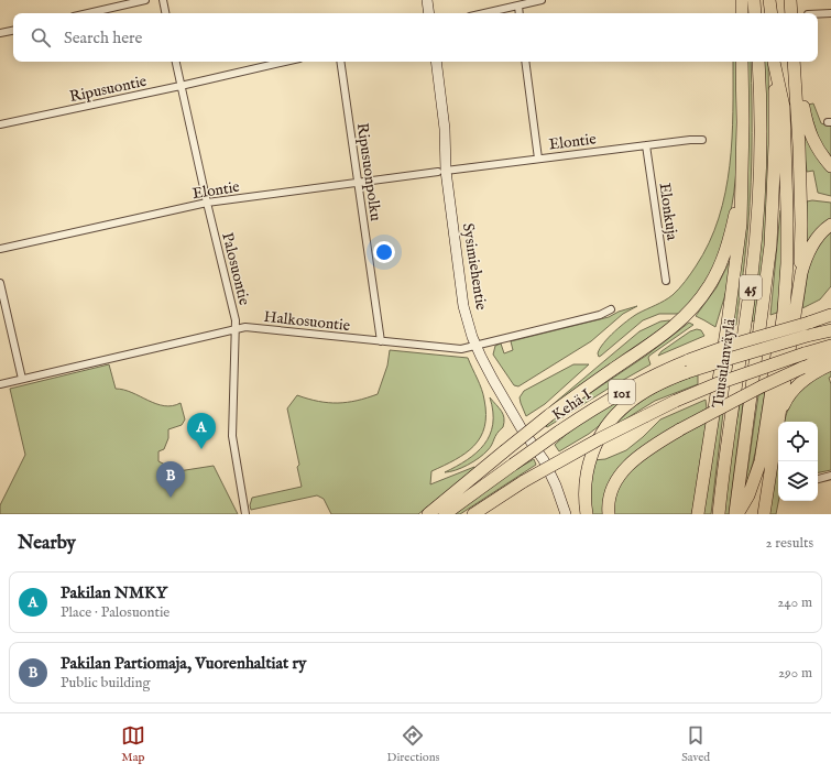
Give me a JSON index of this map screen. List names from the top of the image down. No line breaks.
{"streets":{"highway":["45","Tuusulanväylä","101","Kehä I"],"street":["Ripusuontie","Elontie","Ripusuonpolku","Elonkuja","Sysimiehentie","Palosuontie","Halkosuontie"]},"crossings":[["Ripusuontie","Palosuontie"],["Elontie","Ripusuonpolku"],["Elontie","Elonkuja"],["Elontie","Sysimiehentie"],["Elontie","Palosuontie"],["Ripusuonpolku","Halkosuontie"],["Sysimiehentie","Halkosuontie"],["Palosuontie","Halkosuontie"]],"page":{"search":"Search here","pins":["A","B"],"heading":["Nearby","2 results"],"list":[{"mark":"A","name":"Pakilan NMKY","note":"Place · Palosuontie","value":"240 m"},{"mark":"B","name":"Pakilan Partiomaja, Vuorenhaltiat ry","note":"Public building","value":"290 m"}],"nav":["Map","Directions","Saved"]}}
